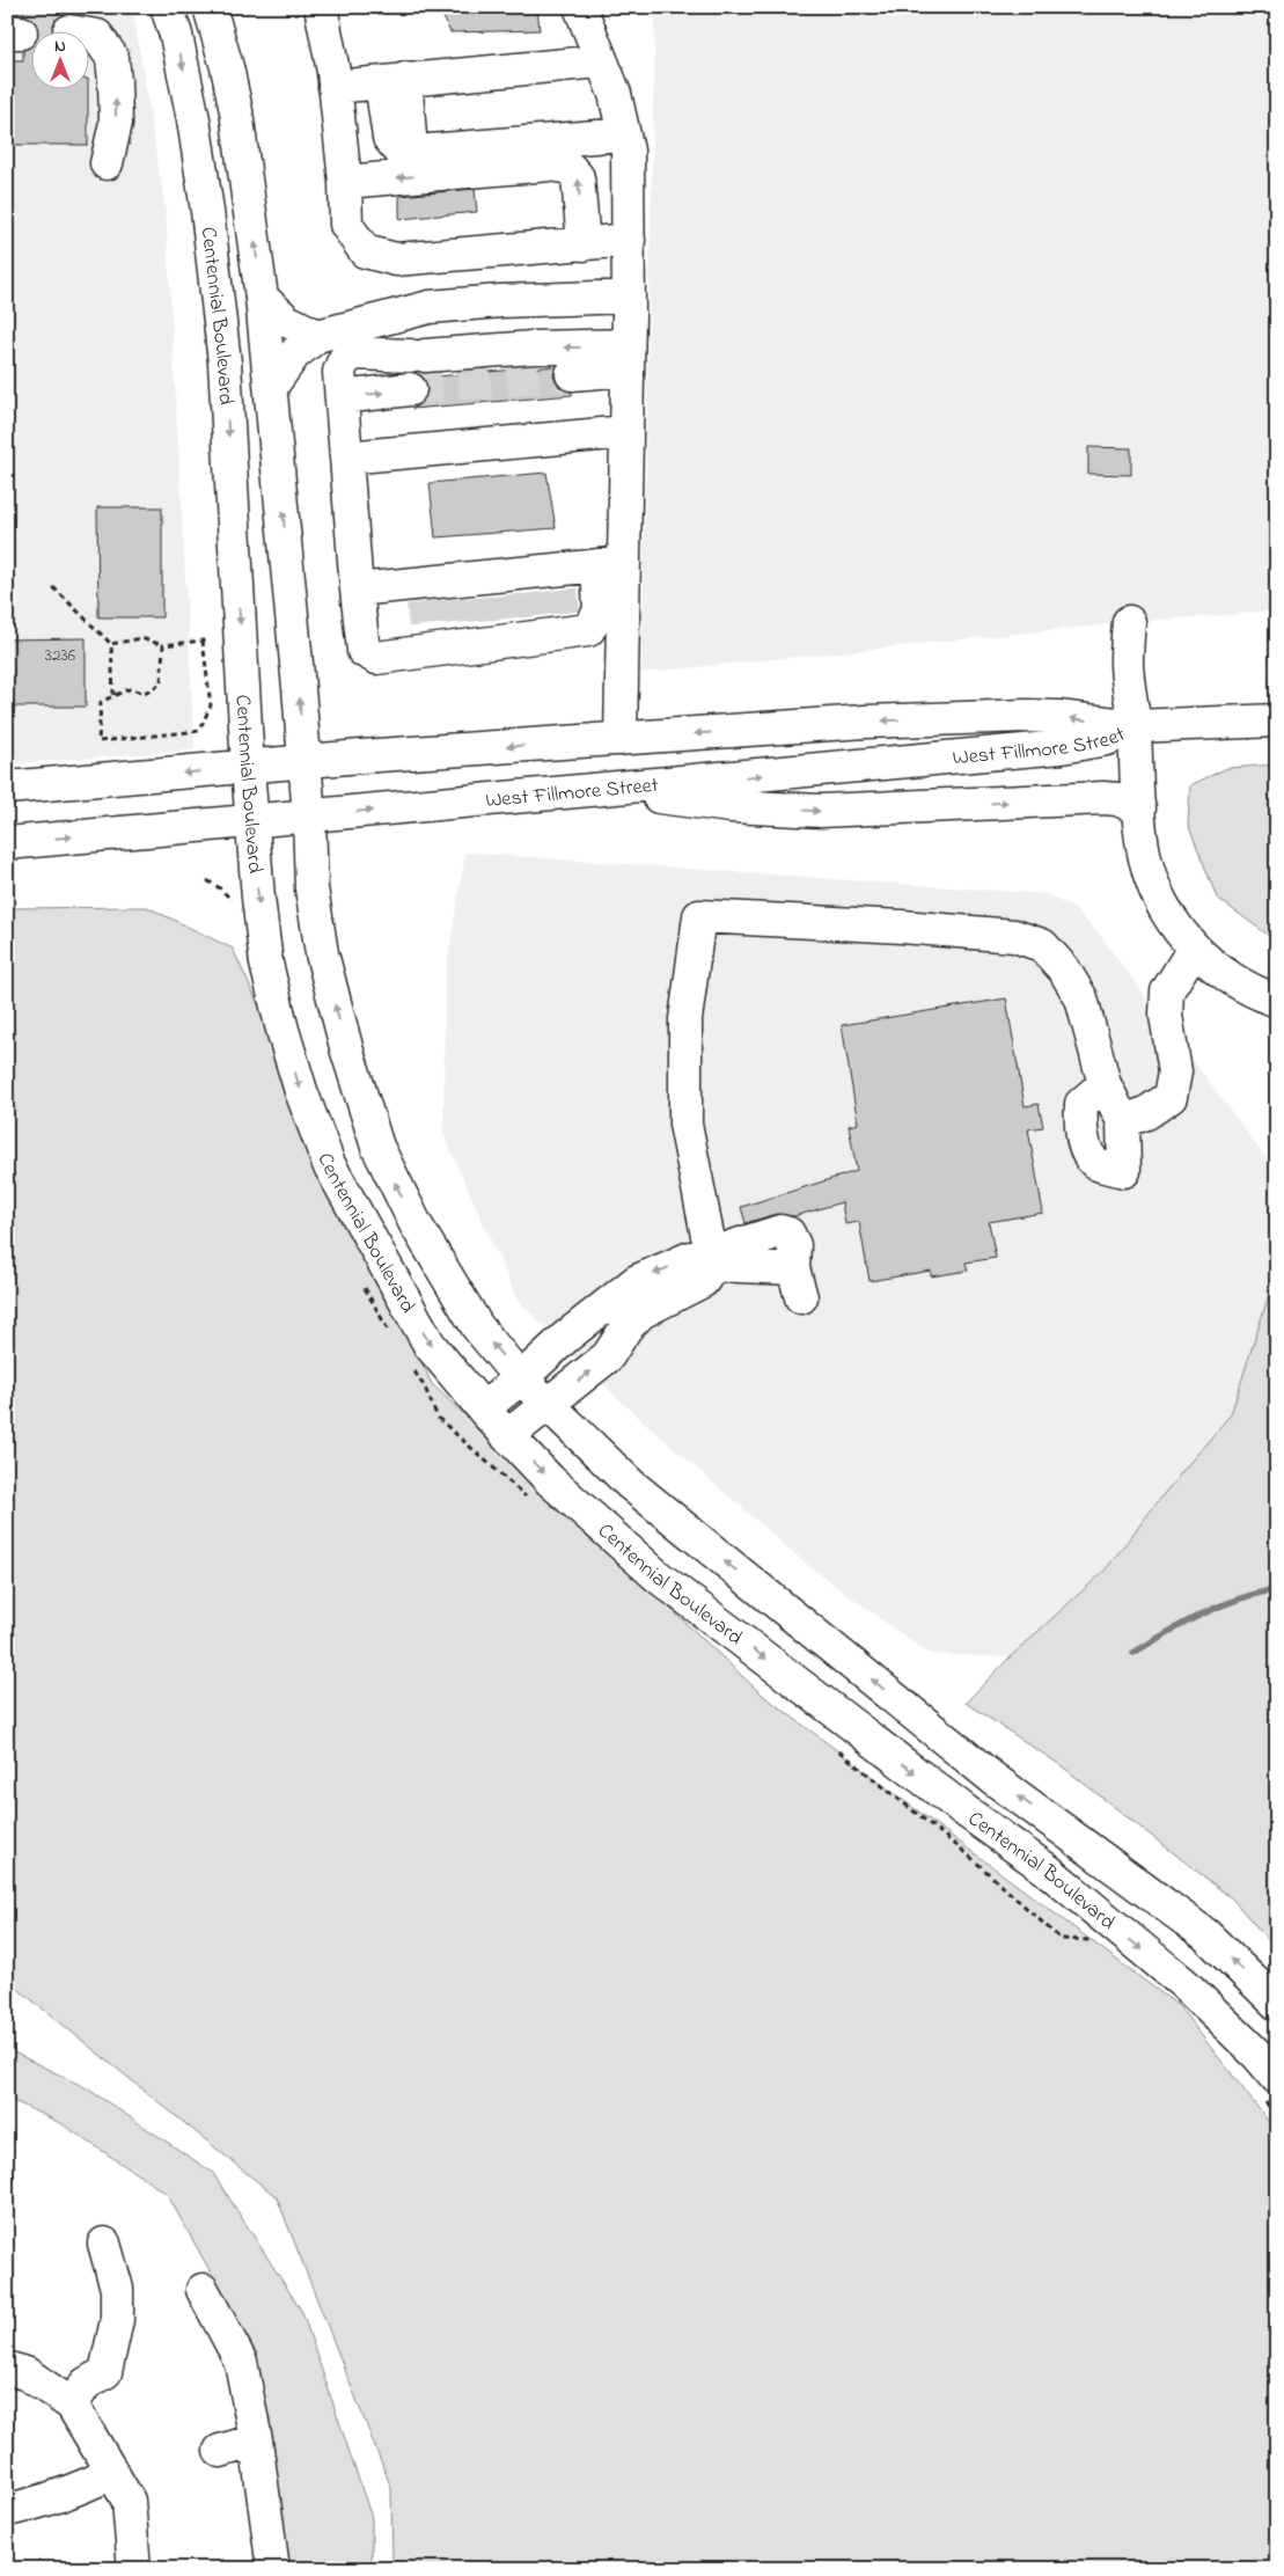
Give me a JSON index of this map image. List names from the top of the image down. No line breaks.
{"streets":{"main road":["Centennial Boulevard","West Fillmore Street"]},"crossings":[["Centennial Boulevard","West Fillmore Street"]],"house_numbers":["3236"],"north":"top"}
